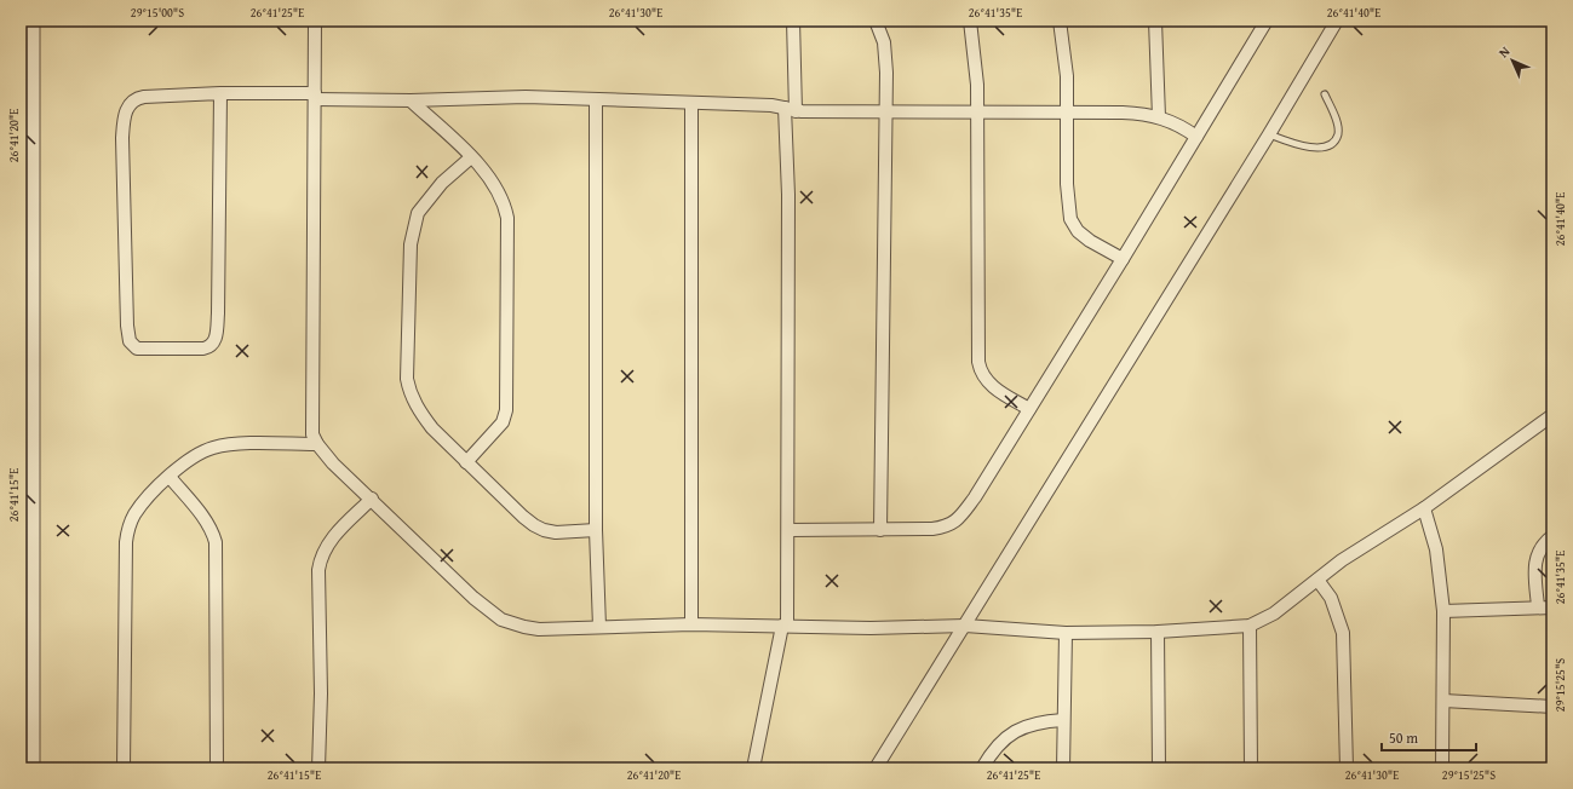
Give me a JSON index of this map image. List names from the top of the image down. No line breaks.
{"scale_bar":"50 m","north":"top left","coordinates":["29°15'00\"S","26°41'25\"E","26°41'30\"E","26°41'35\"E","26°41'40\"E","26°41'20\"E","26°41'15\"E","29°15'25\"S"]}
